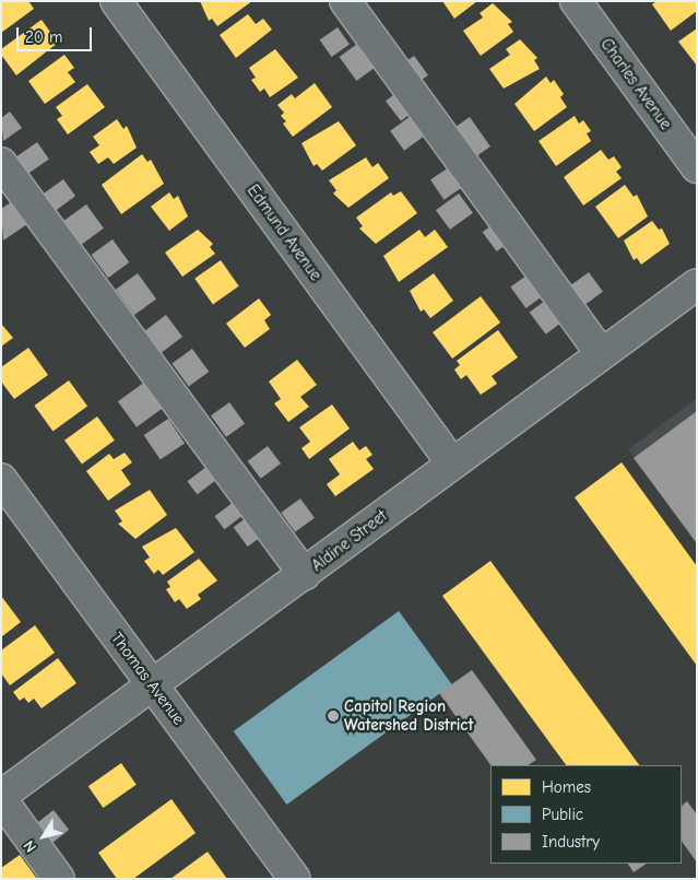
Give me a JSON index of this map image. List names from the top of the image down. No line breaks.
{"streets":{"street":["Charles Avenue","Edmund Avenue","Aldine Street","Thomas Avenue"]},"crossings":[["Edmund Avenue","Aldine Street"],["Aldine Street","Thomas Avenue"]],"places":["Capitol Region Watershed District"],"legend":["Homes","Public","Industry"],"scale_bar":"20 m","north":"bottom left"}
